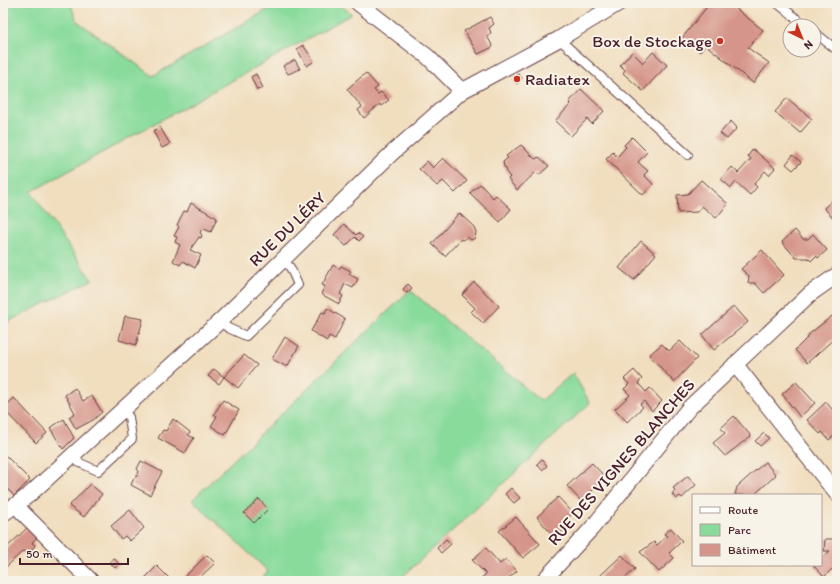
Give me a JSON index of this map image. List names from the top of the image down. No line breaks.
{"streets":{"street":["RUE DU LÉRY","RUE DES VIGNES BLANCHES"]},"places":["Box de Stockage","Radiatex"],"legend":["Route","Parc","Bâtiment"],"scale_bar":"50 m","north":"bottom right"}
